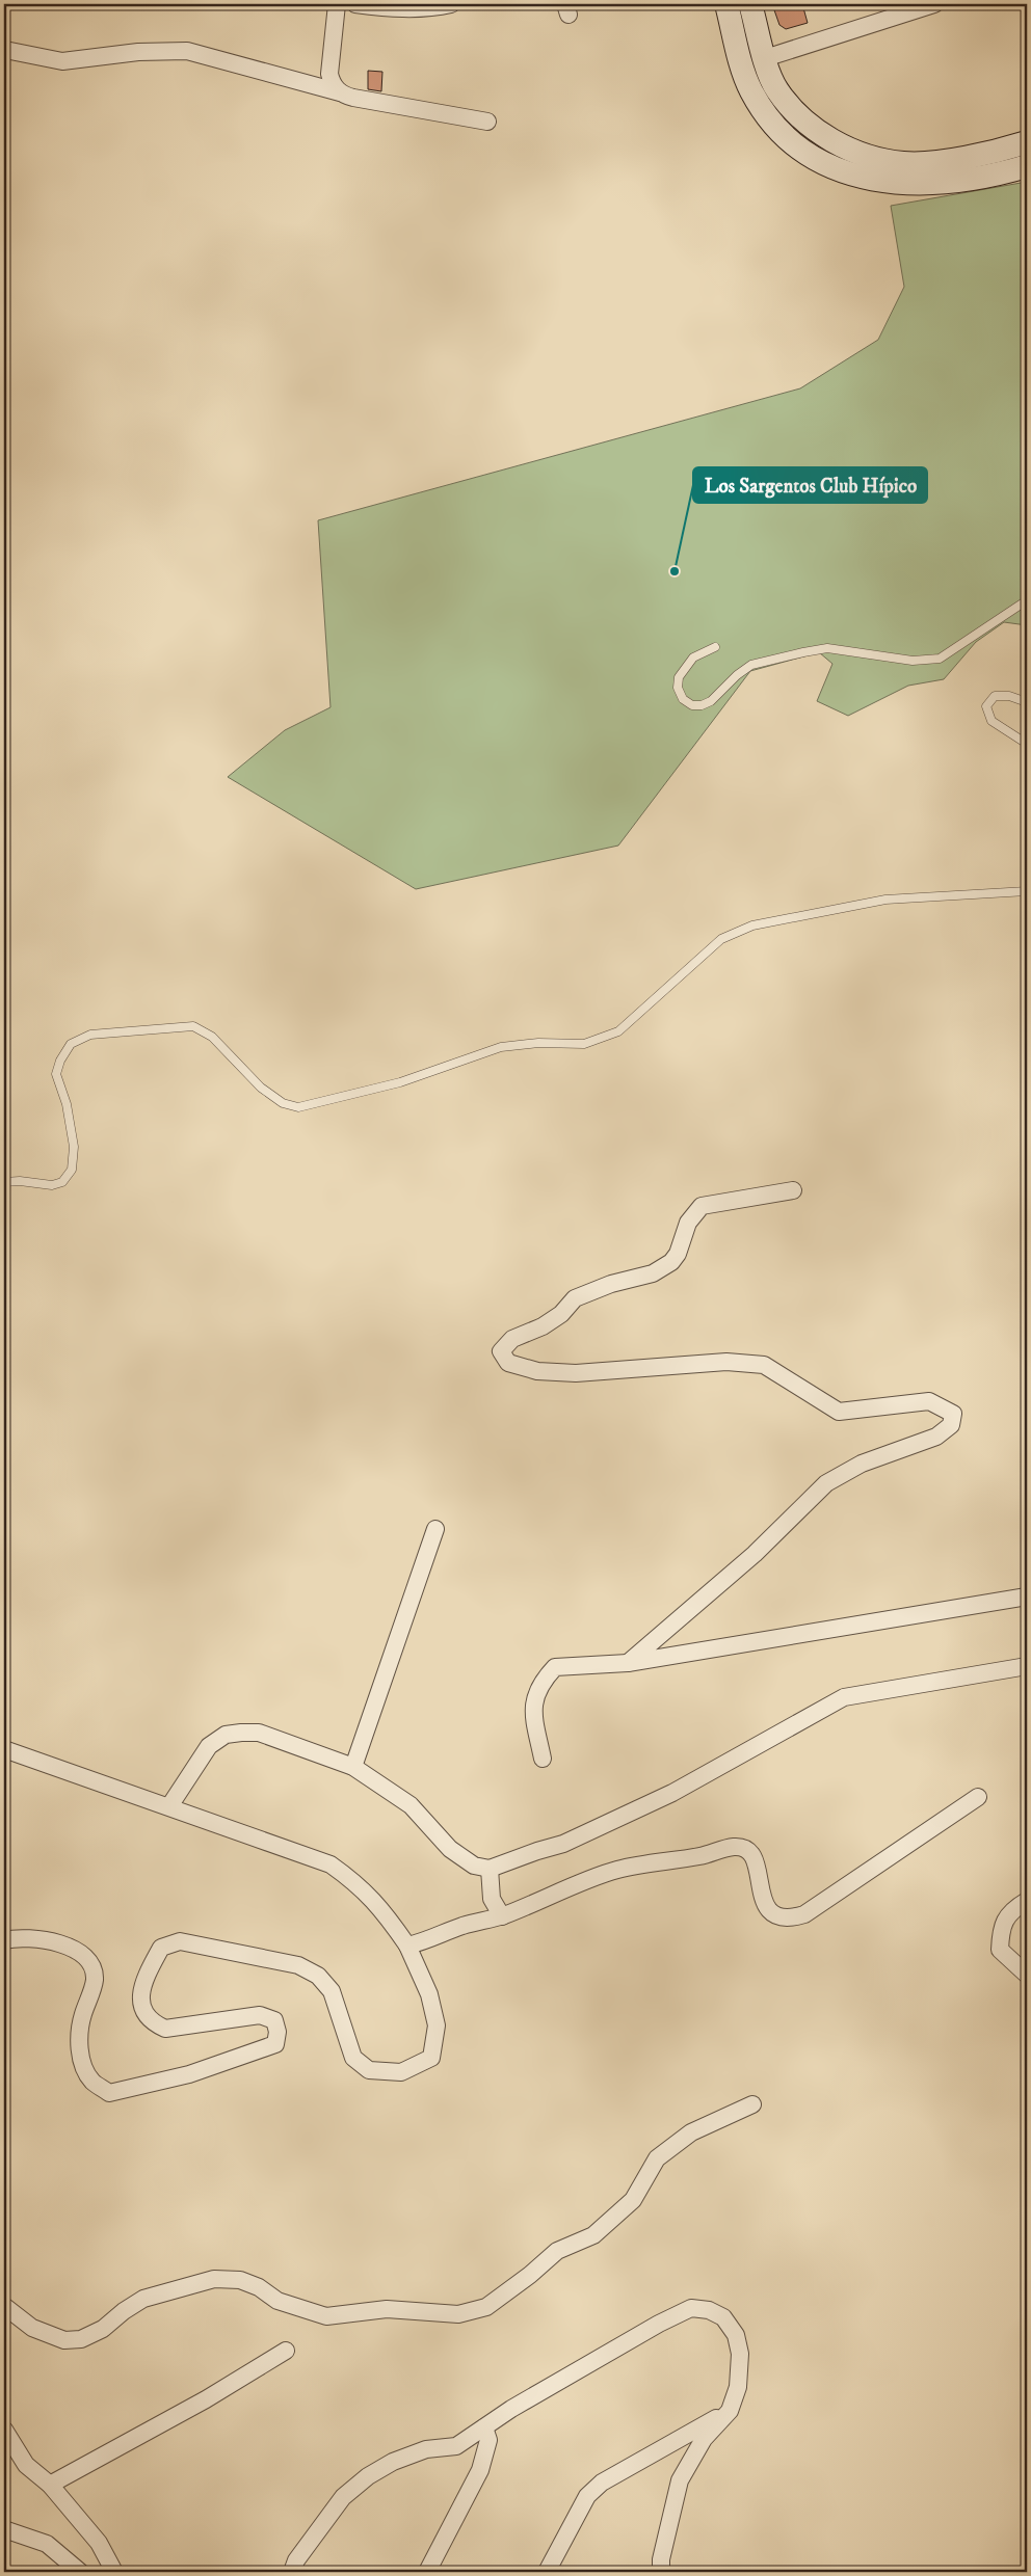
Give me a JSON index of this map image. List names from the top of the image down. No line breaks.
{"places":["Los Sargentos Club Hípico"]}
